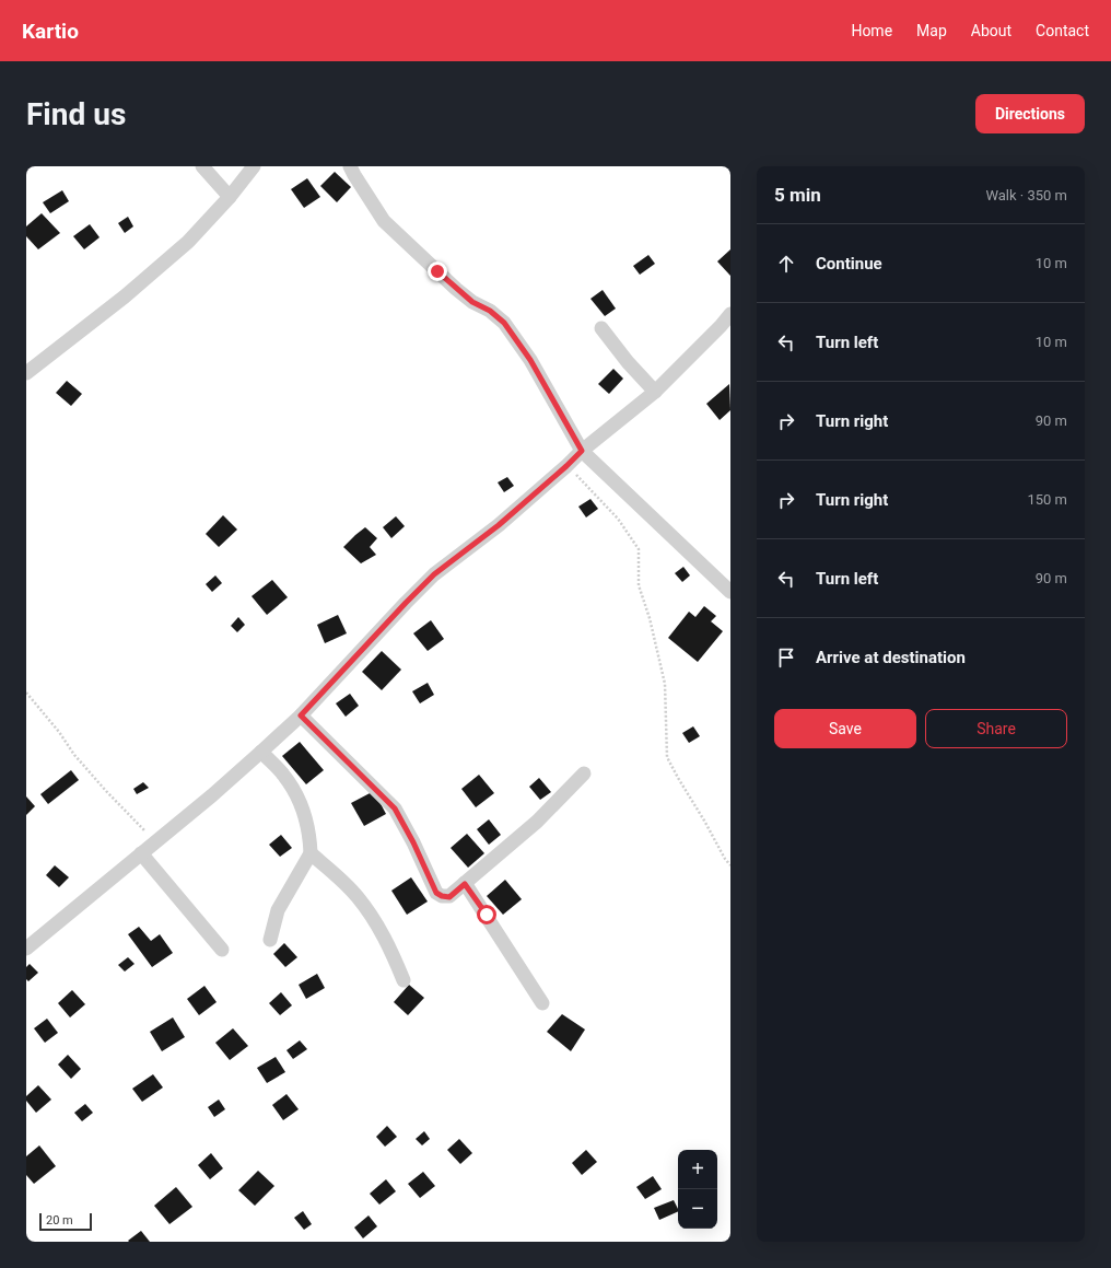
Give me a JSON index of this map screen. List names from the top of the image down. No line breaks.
{"scale_bar":"20 m","page":{"header":"Kartio","nav":["Home","Map","About","Contact"],"buttons":["Directions",["Save","Share"]],"title":"Find us","heading":["5 min","Walk · 350 m"],"list":[["Continue","10 m"],["Turn left","10 m"],["Turn right","90 m"],["Turn right","150 m"],["Turn left","90 m"],"Arrive at destination"],"map_buttons":["+","−"],"scale":"20 m"}}
